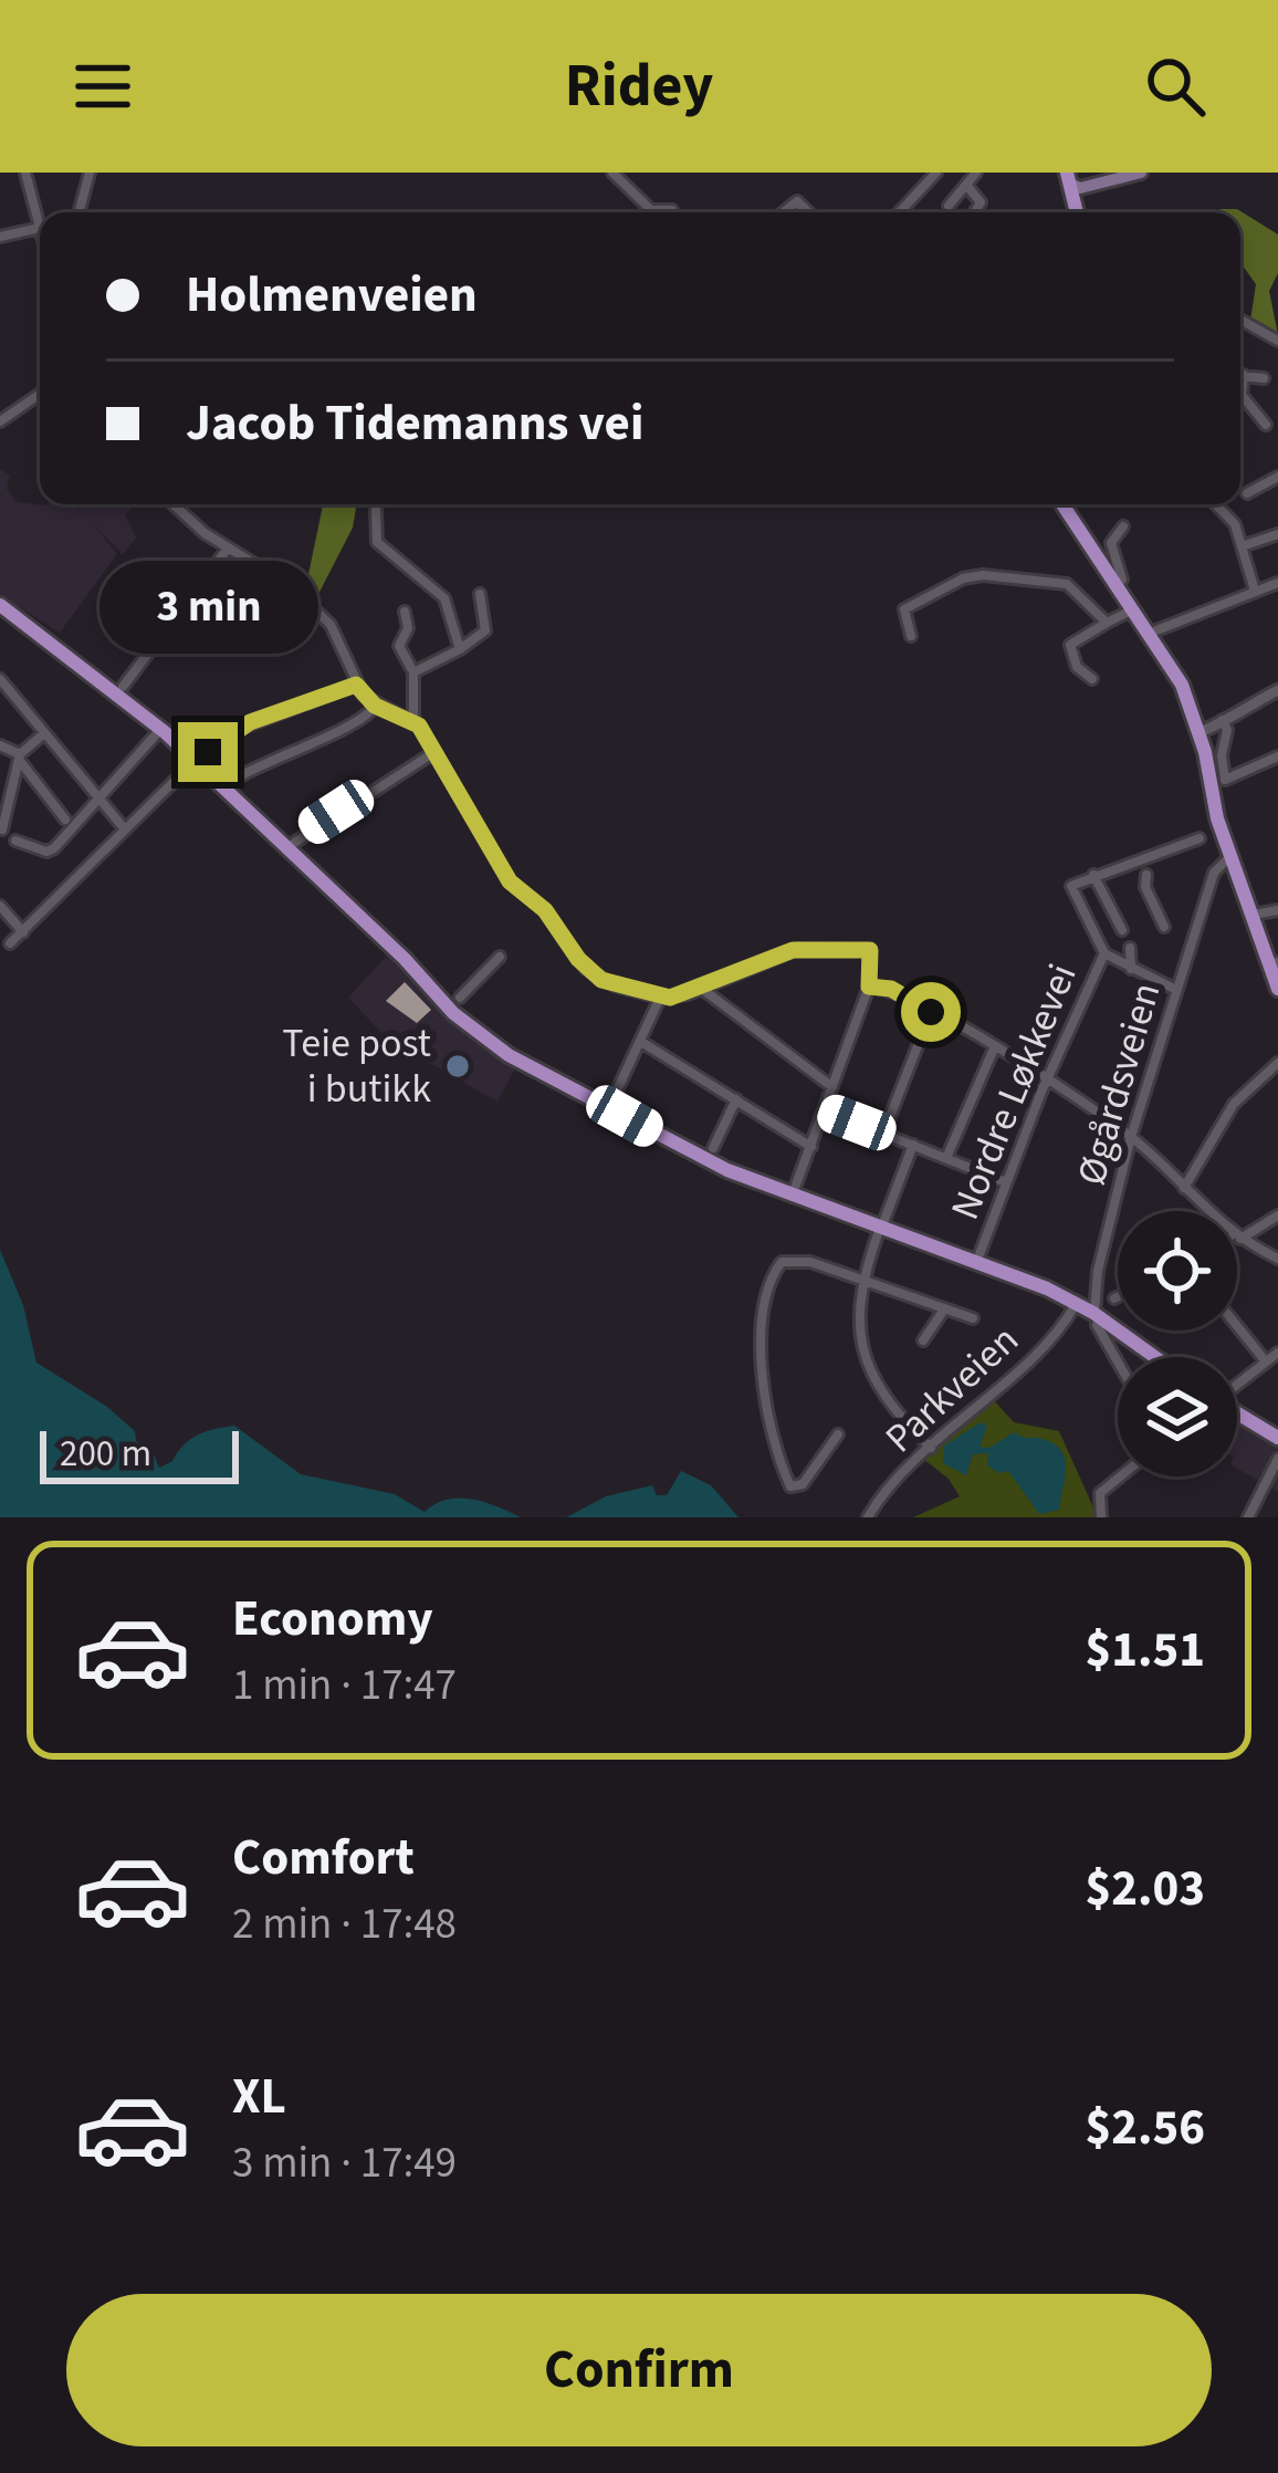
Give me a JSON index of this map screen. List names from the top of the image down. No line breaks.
{"streets":{"street":["Øgårdsveien","Nordre Løkkevei","Parkveien"]},"places":["Teie post i butikk"],"scale_bar":"200 m","page":{"header":"Ridey","banner":["Holmenveien","Jacob Tidemanns vei"],"bubble":"3 min","scale":"200 m","list":[{"name":"Economy","note":"1 min · 17:47","value":"$1.51"},{"name":"Comfort","note":"2 min · 17:48","value":"$2.03"},{"name":"XL","note":"3 min · 17:49","value":"$2.56"}],"buttons":"Confirm"}}
